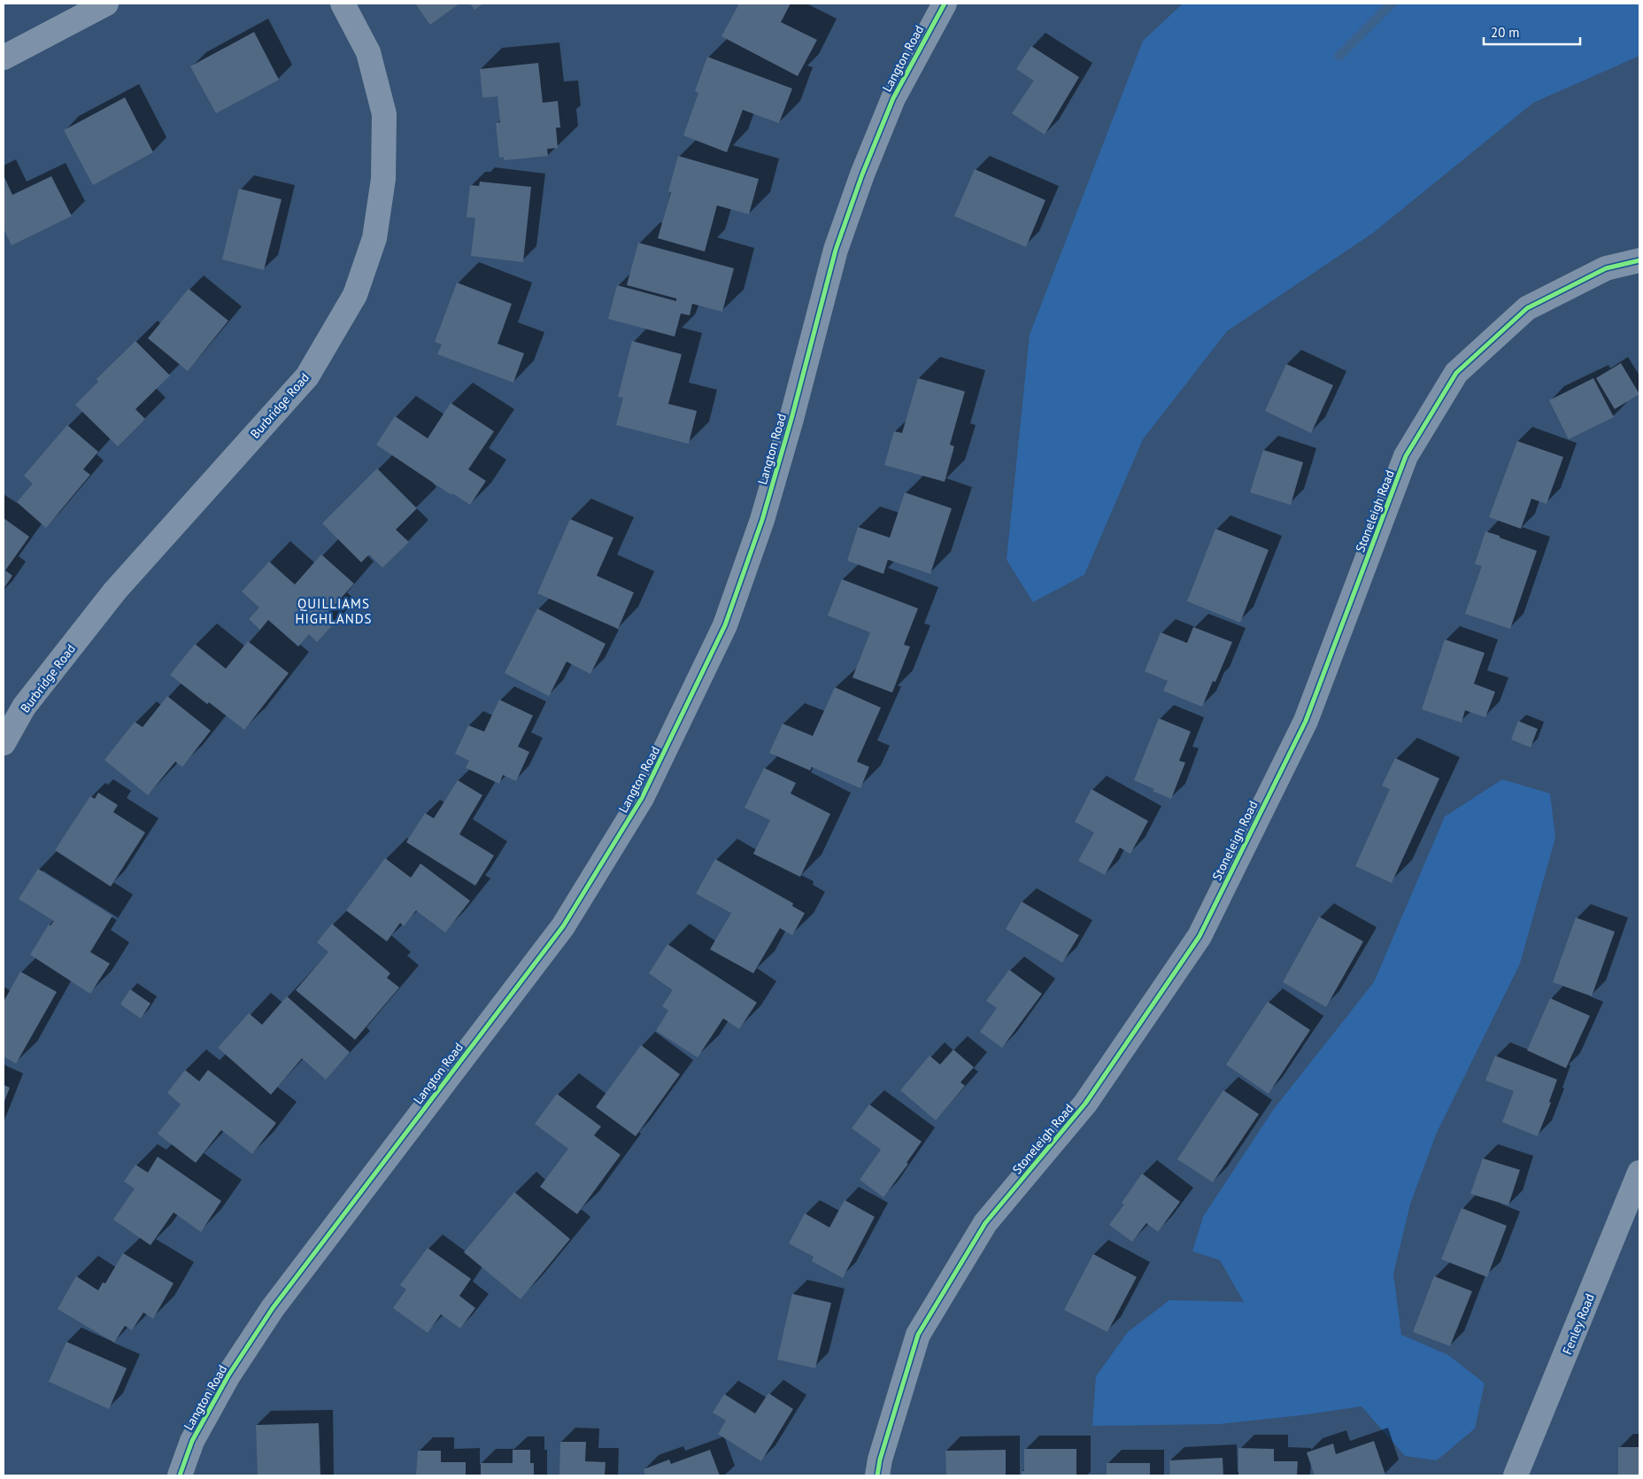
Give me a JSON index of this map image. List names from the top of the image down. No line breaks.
{"streets":{"street":["Langton Road","Burbridge Road","Stoneleigh Road","Fenley Road"]},"districts":["QUILLIAMS HIGHLANDS"],"scale_bar":"20 m"}
